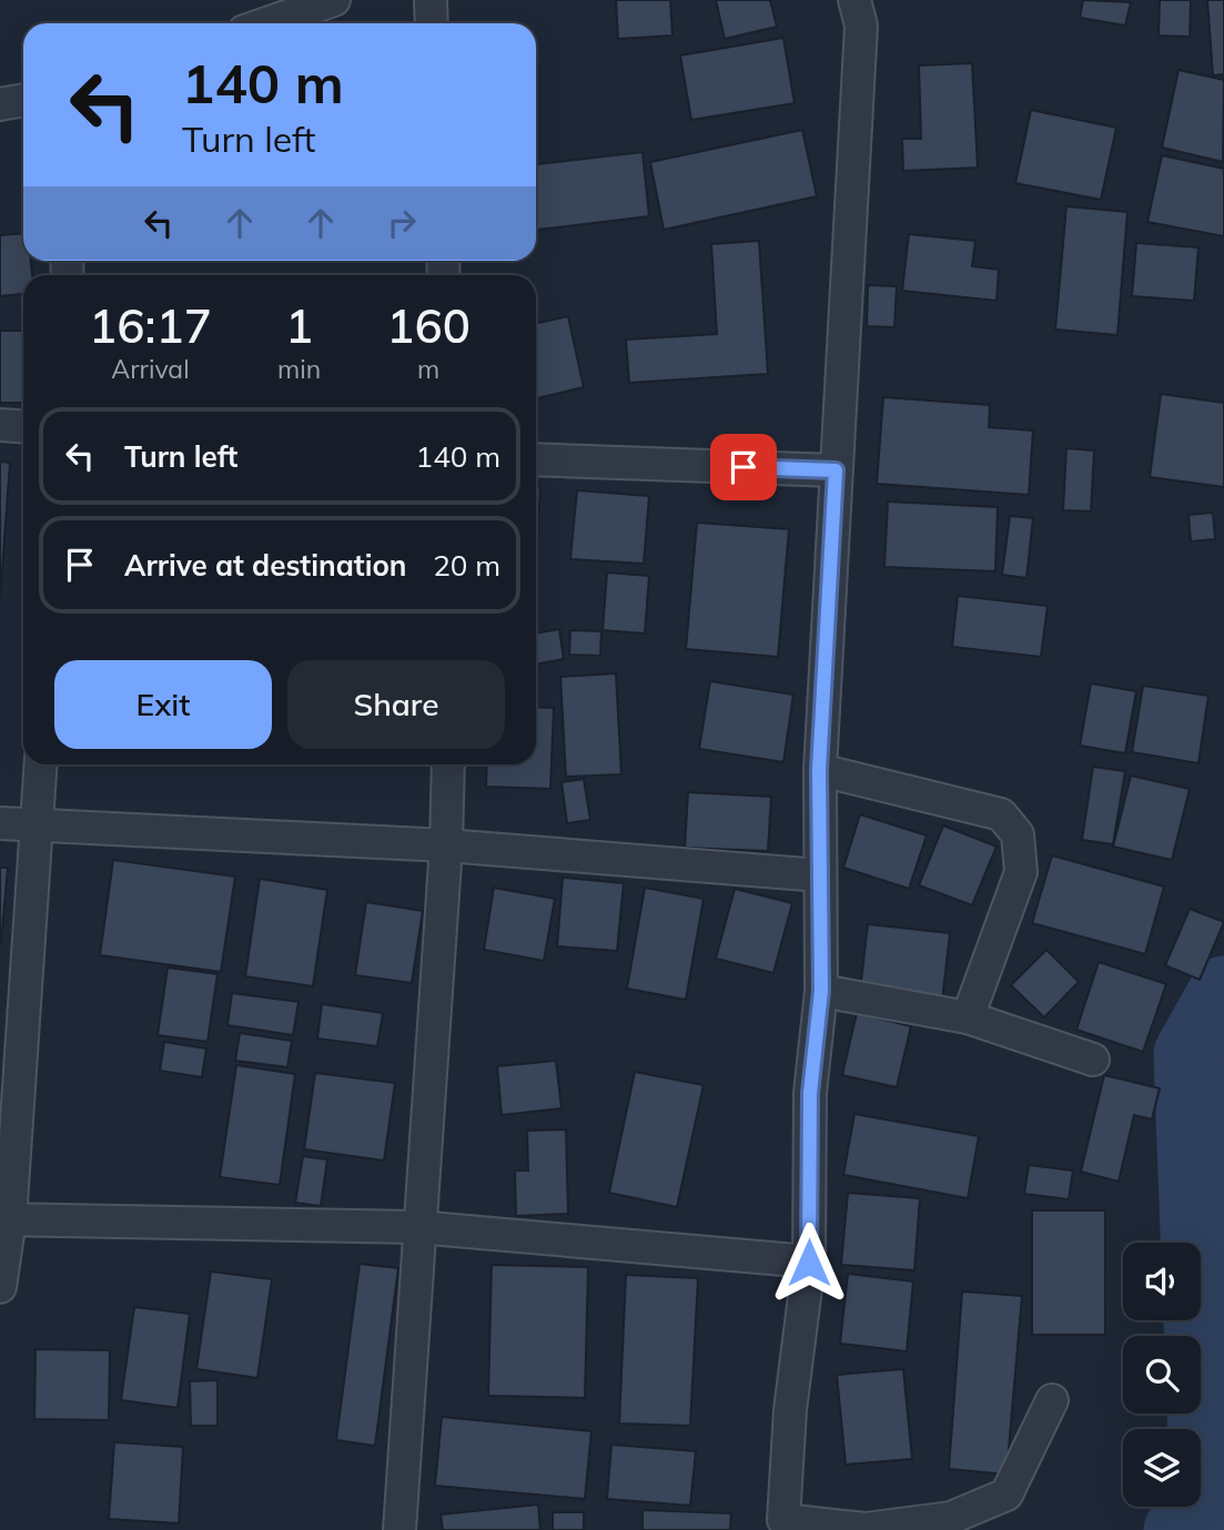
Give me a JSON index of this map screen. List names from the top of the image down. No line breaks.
{"page":{"turn":["140 m","Turn left"],"eta":["16:17","Arrival","1","min","160","m"],"list":[{"name":"Turn left","value":"140 m"},{"name":"Arrive at destination","value":"20 m"}],"buttons":["Exit","Share"]}}
